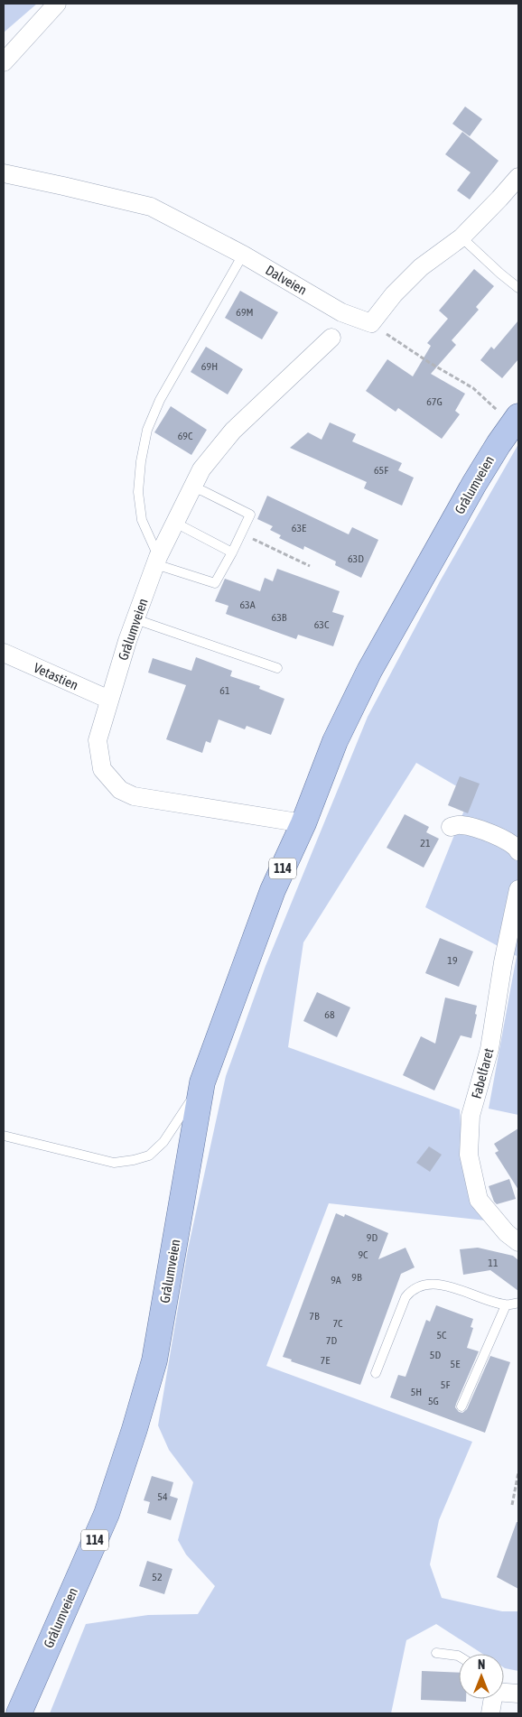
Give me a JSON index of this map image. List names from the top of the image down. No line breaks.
{"streets":{"main road":["Grålumveien","114"],"street":["Dalveien","Vetastien","Fabelfaret"]},"crossings":[["Grålumveien","Vetastien"]],"house_numbers":["69M","69H","67G","69C","65F","63E","63D","63A","63B","63C","61","21","19","68","9D","9C","11","9B","9A","7B","7C","5C","7D","5D","7E","5E","5F","5H","5G","54","52"],"north":"top"}
